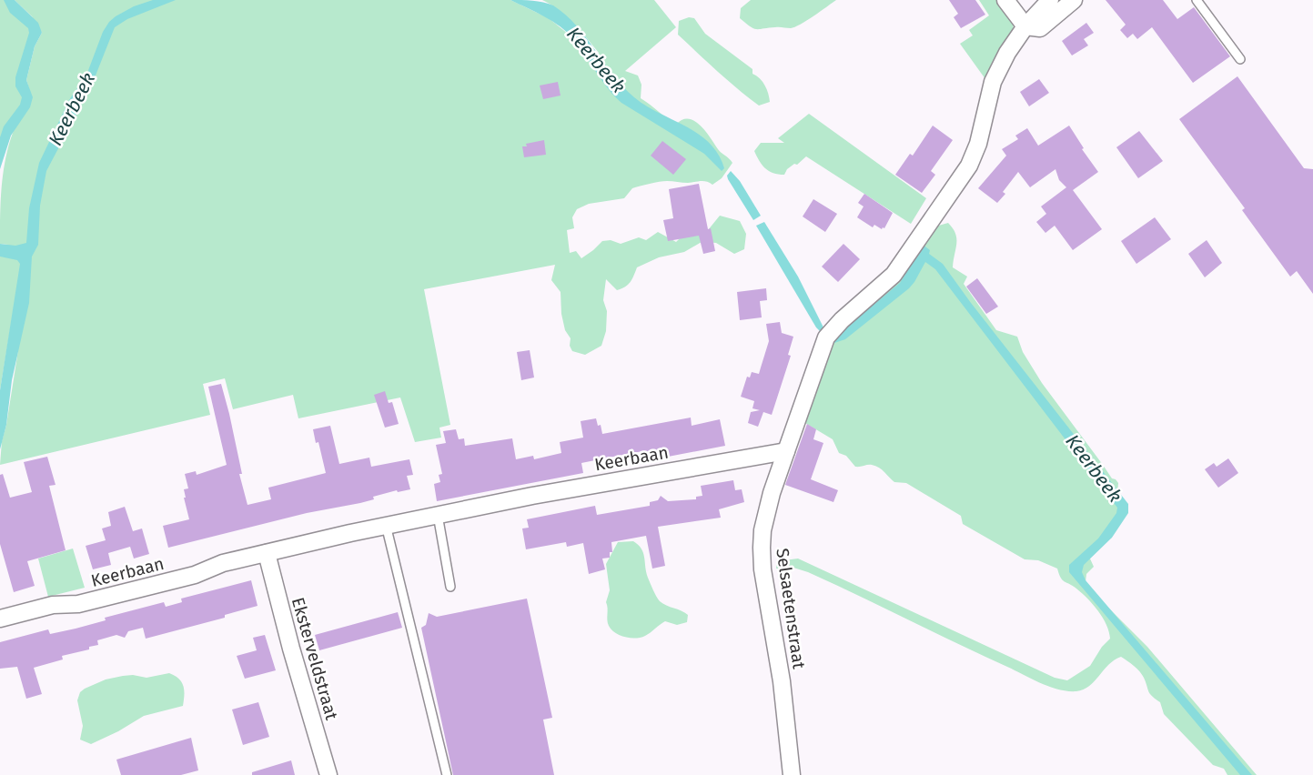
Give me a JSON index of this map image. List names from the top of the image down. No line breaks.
{"streets":{"street":["Keerbaan","Selsaetenstraat","Eksterveldstraat"]},"crossings":[["Keerbaan","Selsaetenstraat"],["Keerbaan","Eksterveldstraat"]],"water":["Keerbeek"]}
